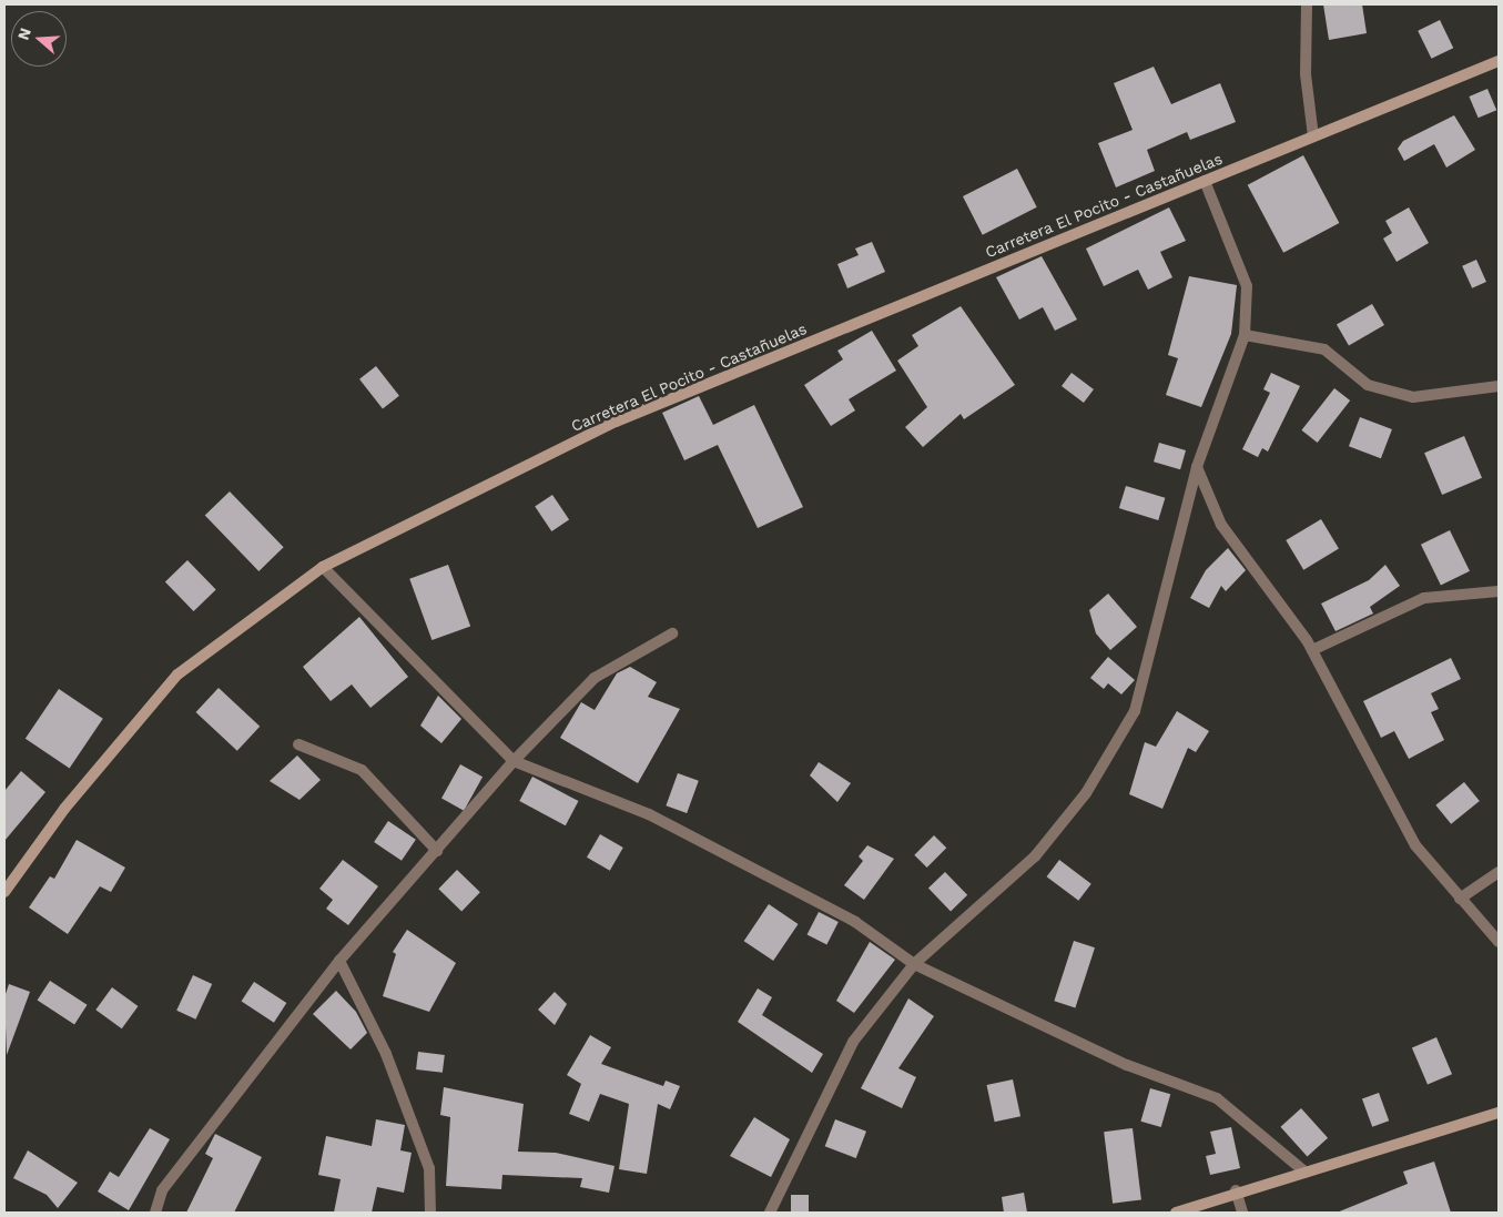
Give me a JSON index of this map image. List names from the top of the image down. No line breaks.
{"streets":{"main road":["Carretera El Pocito - Castañuelas"]},"north":"left"}
